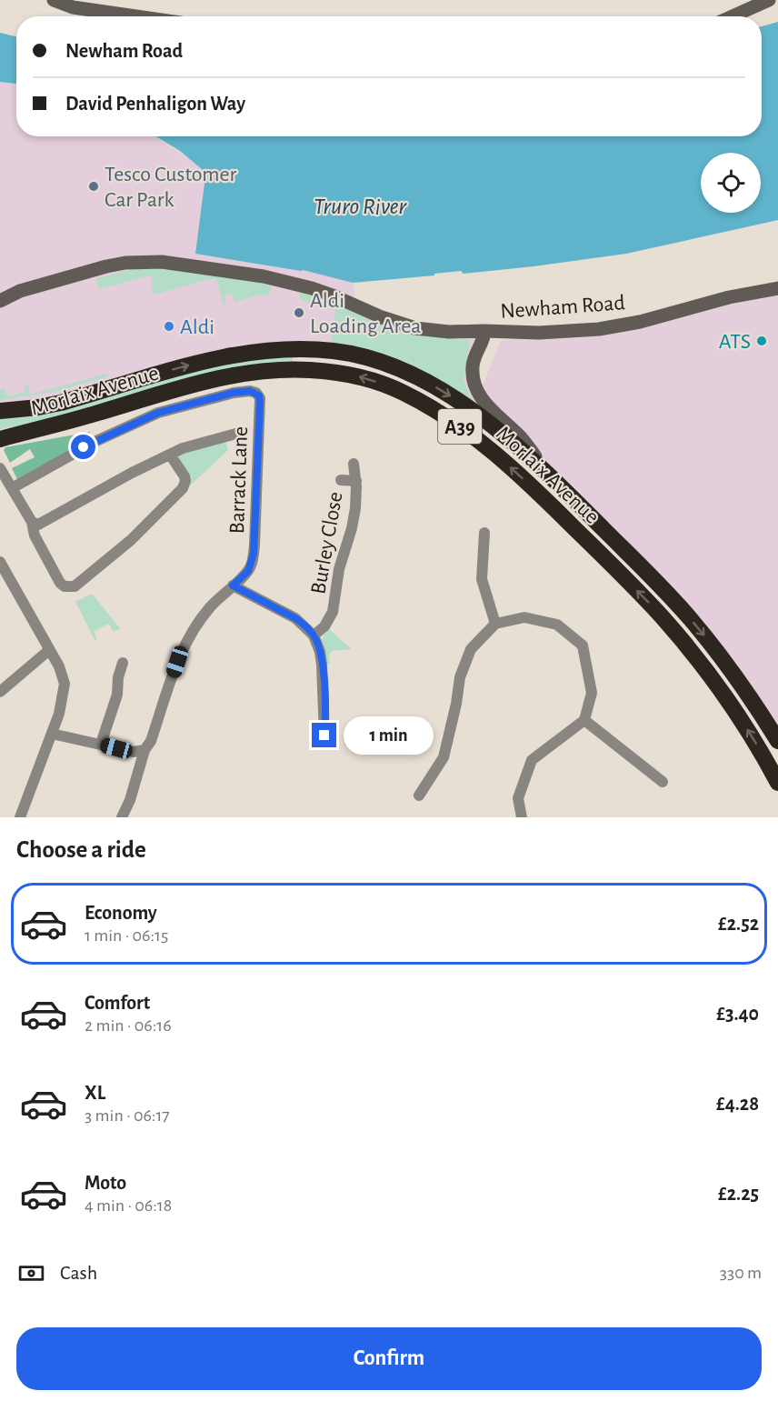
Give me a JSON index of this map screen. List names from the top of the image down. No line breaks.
{"streets":{"highway":["Morlaix Avenue","A39"],"street":["Newham Road","Barrack Lane","Burley Close"]},"water":["Truro River"],"places":["Tesco Customer Car Park","Aldi Loading Area","Aldi","ATS"],"page":{"banner":["Newham Road","David Penhaligon Way"],"bubble":"1 min","heading":"Choose a ride","list":[{"name":"Economy","note":"1 min · 06:15","value":"£2.52"},{"name":"Comfort","note":"2 min · 06:16","value":"£3.40"},{"name":"XL","note":"3 min · 06:17","value":"£4.28"},{"name":"Moto","note":"4 min · 06:18","value":"£2.25"}],"pay":["Cash","330 m"],"buttons":"Confirm"}}
